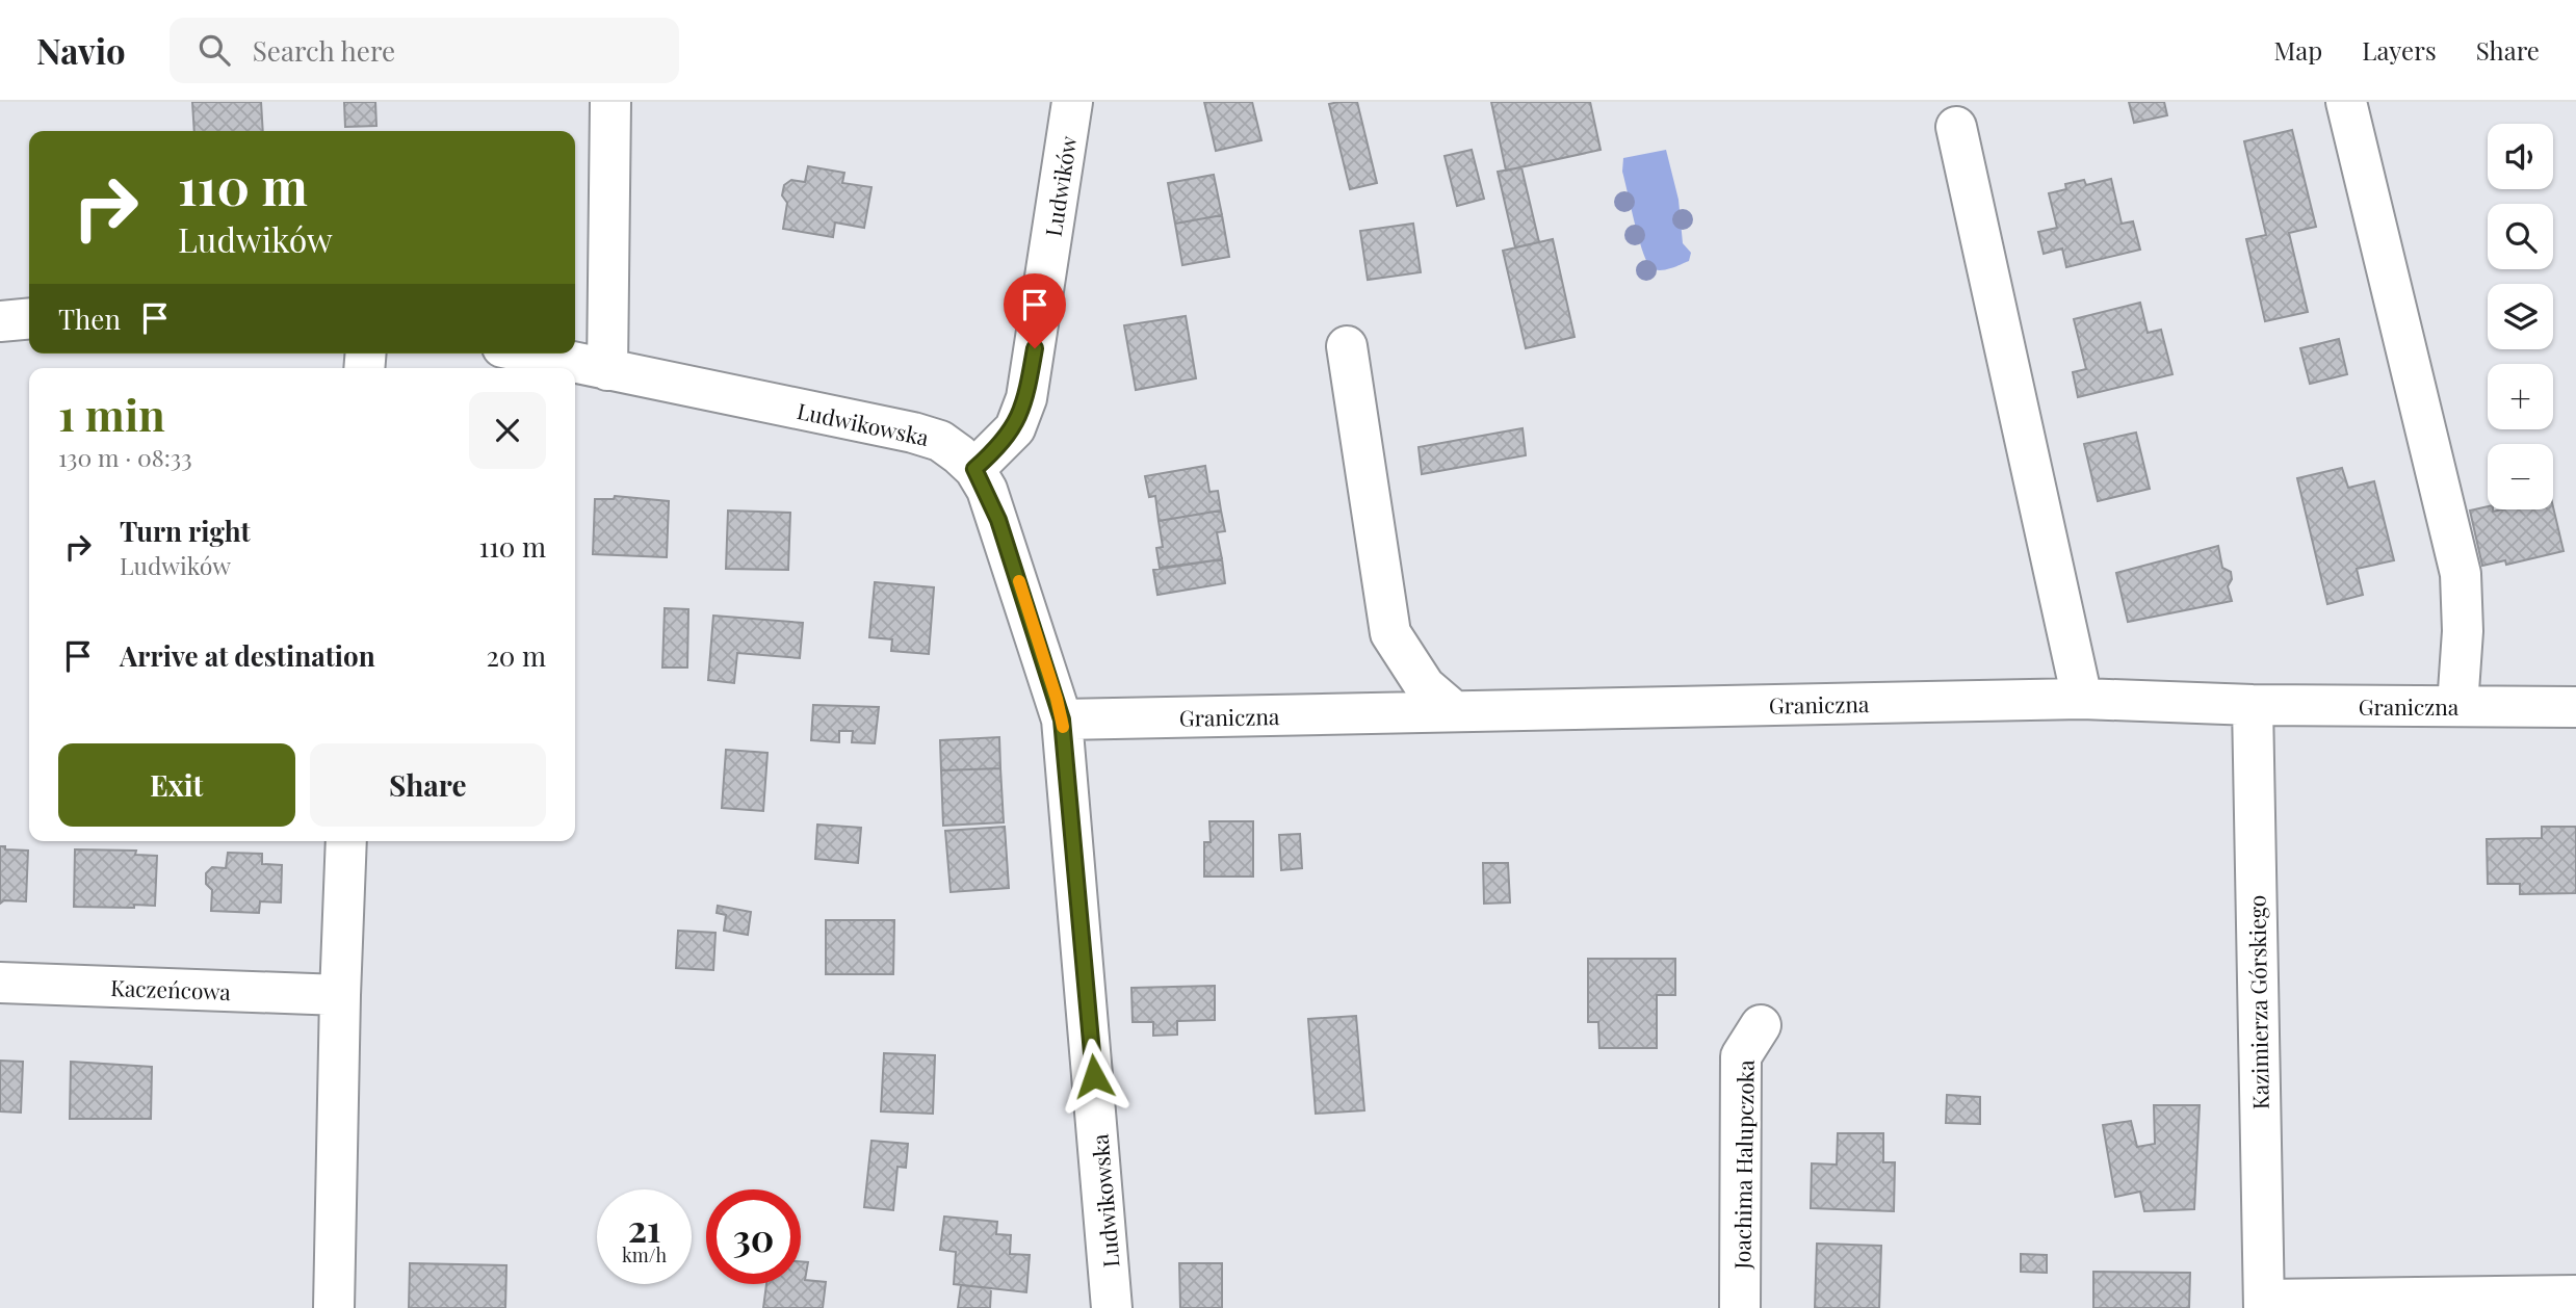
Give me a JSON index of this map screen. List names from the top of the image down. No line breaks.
{"streets":{"street":["Ludwików","Ludwikowska","Graniczna","Kaczeńcowa","Kazimierza Górskiego","Joachima Halupczoka"]},"crossings":[["Ludwików","Ludwikowska"],["Ludwikowska","Graniczna"],["Graniczna","Kazimierza Górskiego"]],"page":{"header":"Navio","search":"Search here","nav":["Map","Layers","Share"],"map_buttons":["+","−"],"turn":["110 m","Ludwików"],"then":"Then","heading":["1 min","130 m · 08:33"],"list":[{"name":"Turn right","note":"Ludwików","value":"110 m"},{"name":"Arrive at destination","value":"20 m"}],"buttons":["Exit","Share"],"speed":"21 km/h","limit":"30"}}
